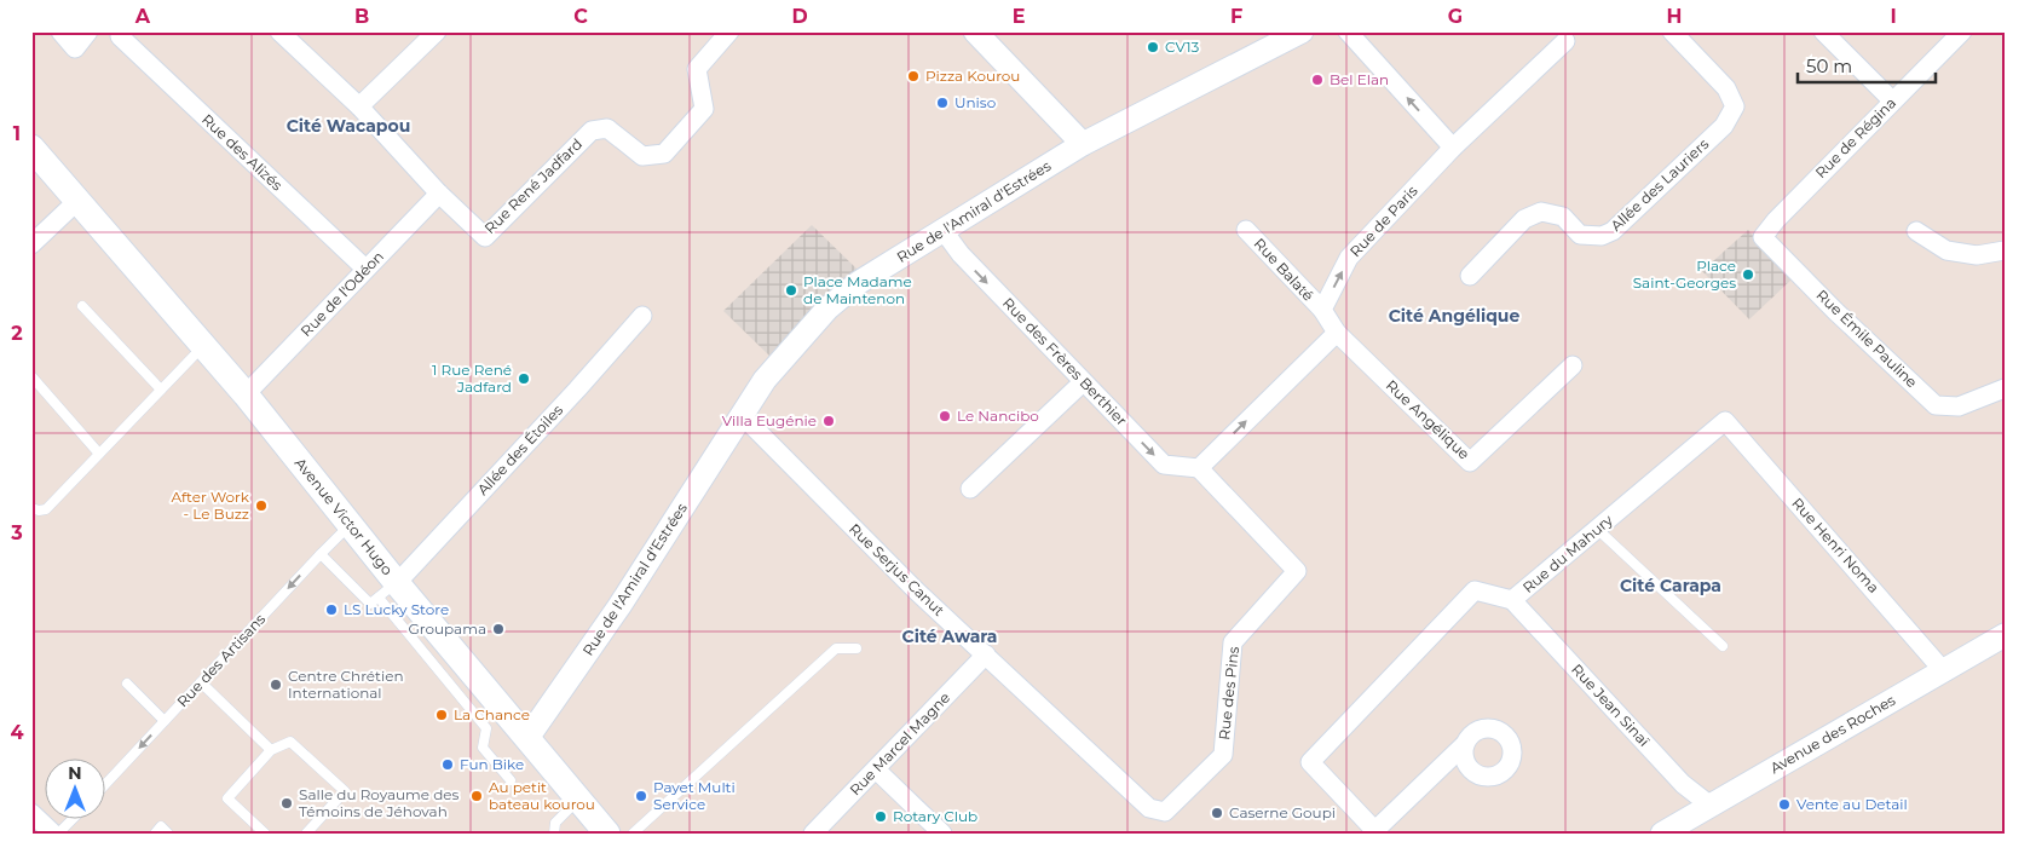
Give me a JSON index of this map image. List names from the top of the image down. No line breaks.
{"streets":{"main road":["Avenue Victor Hugo"],"street":["Rue de Régina","Rue des Alizés","Allée des Lauriers","Rue René Jadfard","Rue de l'Amiral d'Estrées","Rue de Paris","Rue Balaté","Rue de l'Odéon","Rue Émile Pauline","Rue des Frères Berthier","Rue Angélique","Allée des Étoiles","Rue Henri Noma","Rue du Mahury","Rue Serjus Canut","Rue des Pins","Rue Jean Sinaï","Avenue des Roches","Rue Marcel Magne"],"lane":["Rue des Artisans"]},"crossings":[["Rue de Régina","Rue Émile Pauline"],["Rue des Alizés","Rue de l'Odéon"],["Rue René Jadfard","Rue de l'Odéon"],["Rue de l'Amiral d'Estrées","Rue des Frères Berthier"],["Rue de l'Amiral d'Estrées","Avenue Victor Hugo"],["Rue de l'Amiral d'Estrées","Rue Serjus Canut"],["Rue de Paris","Rue Balaté"],["Rue de l'Odéon","Avenue Victor Hugo"],["Rue des Frères Berthier","Rue des Pins"],["Allée des Étoiles","Avenue Victor Hugo"],["Avenue Victor Hugo","Rue des Artisans"],["Rue Henri Noma","Rue du Mahury"],["Rue Henri Noma","Avenue des Roches"],["Rue du Mahury","Rue Jean Sinaï"],["Rue Serjus Canut","Rue des Pins"],["Rue Serjus Canut","Rue Marcel Magne"],["Rue Jean Sinaï","Avenue des Roches"]],"one_way":["Rue de Paris","Rue des Frères Berthier","Rue des Artisans"],"districts":["Cité Wacapou","Cité Angélique","Cité Carapa","Cité Awara"],"places":["CV13","Pizza Kourou","Bel Elan","Uniso","Place Saint-Georges","Place Madame de Maintenon","1 Rue René Jadfard","Le Nancibo","Villa Eugénie","After Work - Le Buzz","LS Lucky Store","Groupama","Centre Chrétien International","La Chance","Fun Bike","Au petit bateau kourou","Payet Multi Service","Salle du Royaume des Témoins de Jéhovah","Vente au Detail","Caserne Goupi","Rotary Club"],"scale_bar":"50 m","north":"top","grid":{"columns":["A","B","C","D","E","F","G","H","I"],"rows":["1","2","3","4"]}}
